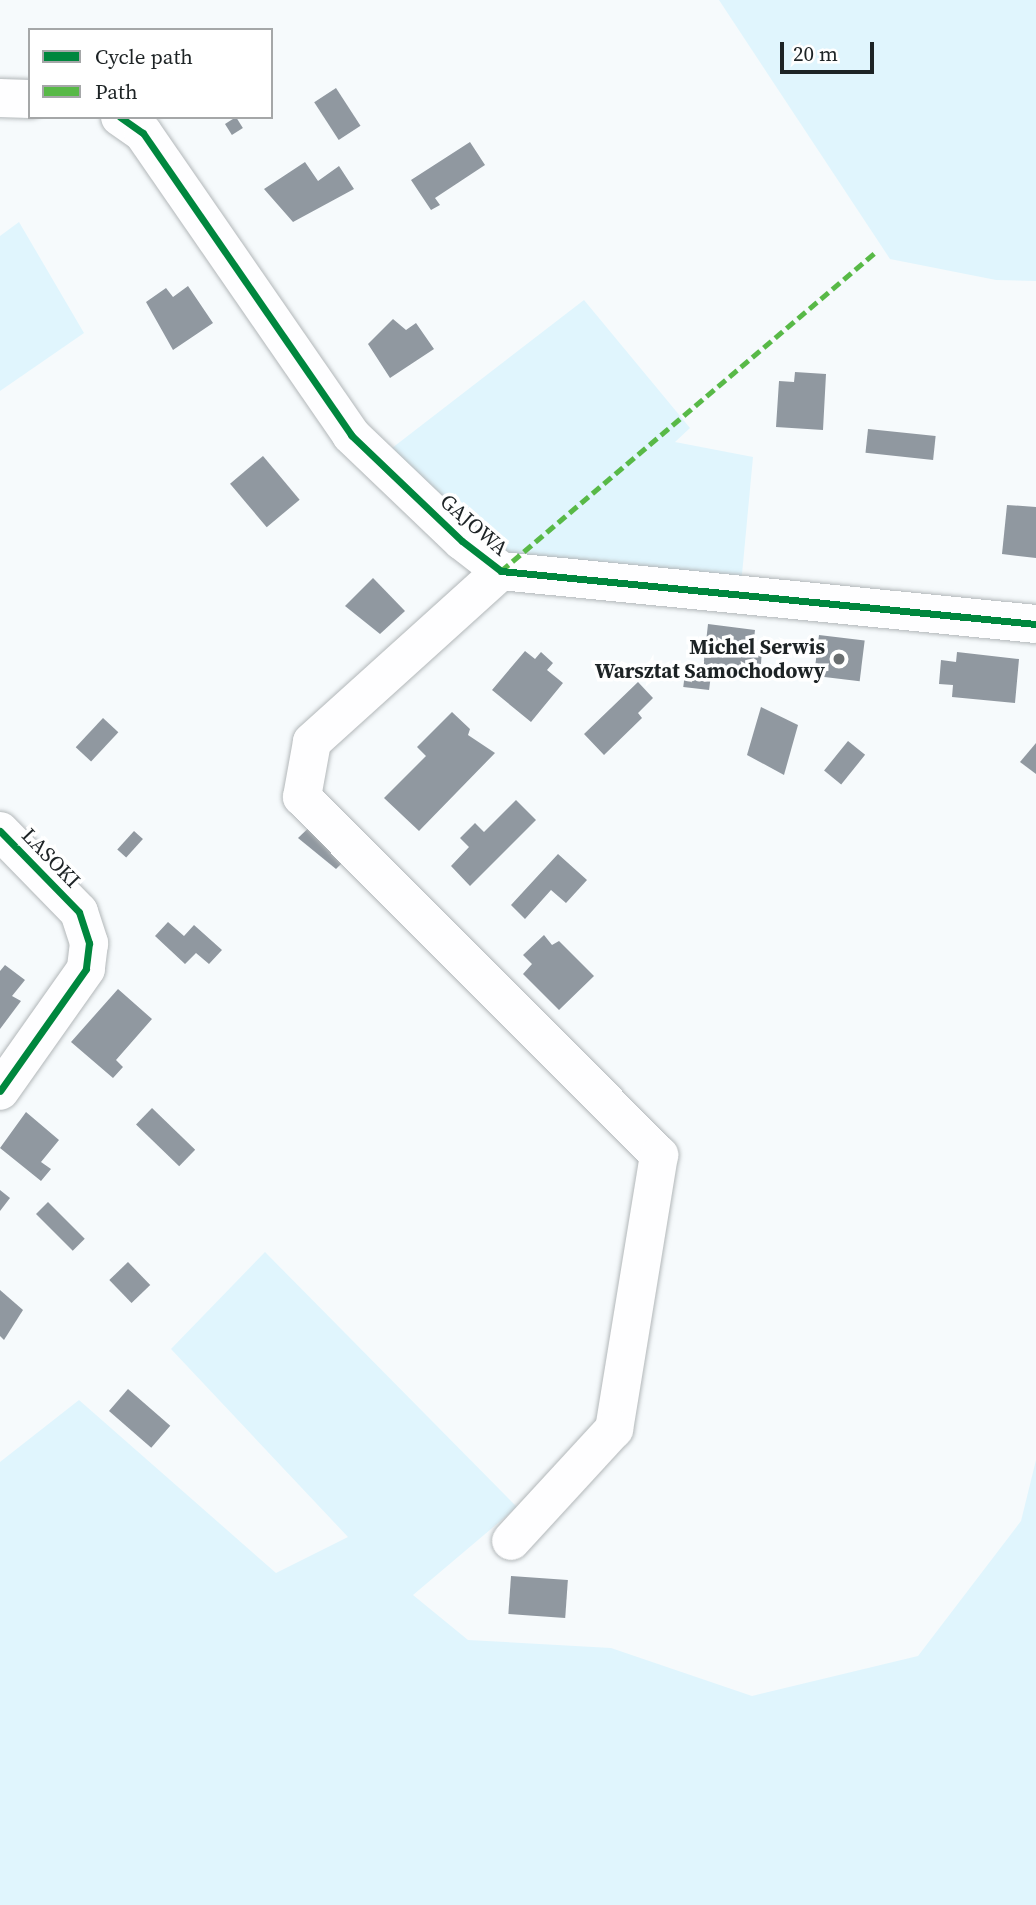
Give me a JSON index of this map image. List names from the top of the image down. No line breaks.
{"streets":{"street":["GAJOWA","LASOKI"]},"places":["Michel Serwis Warsztat Samochodowy"],"legend":["Cycle path","Path"],"scale_bar":"20 m"}
